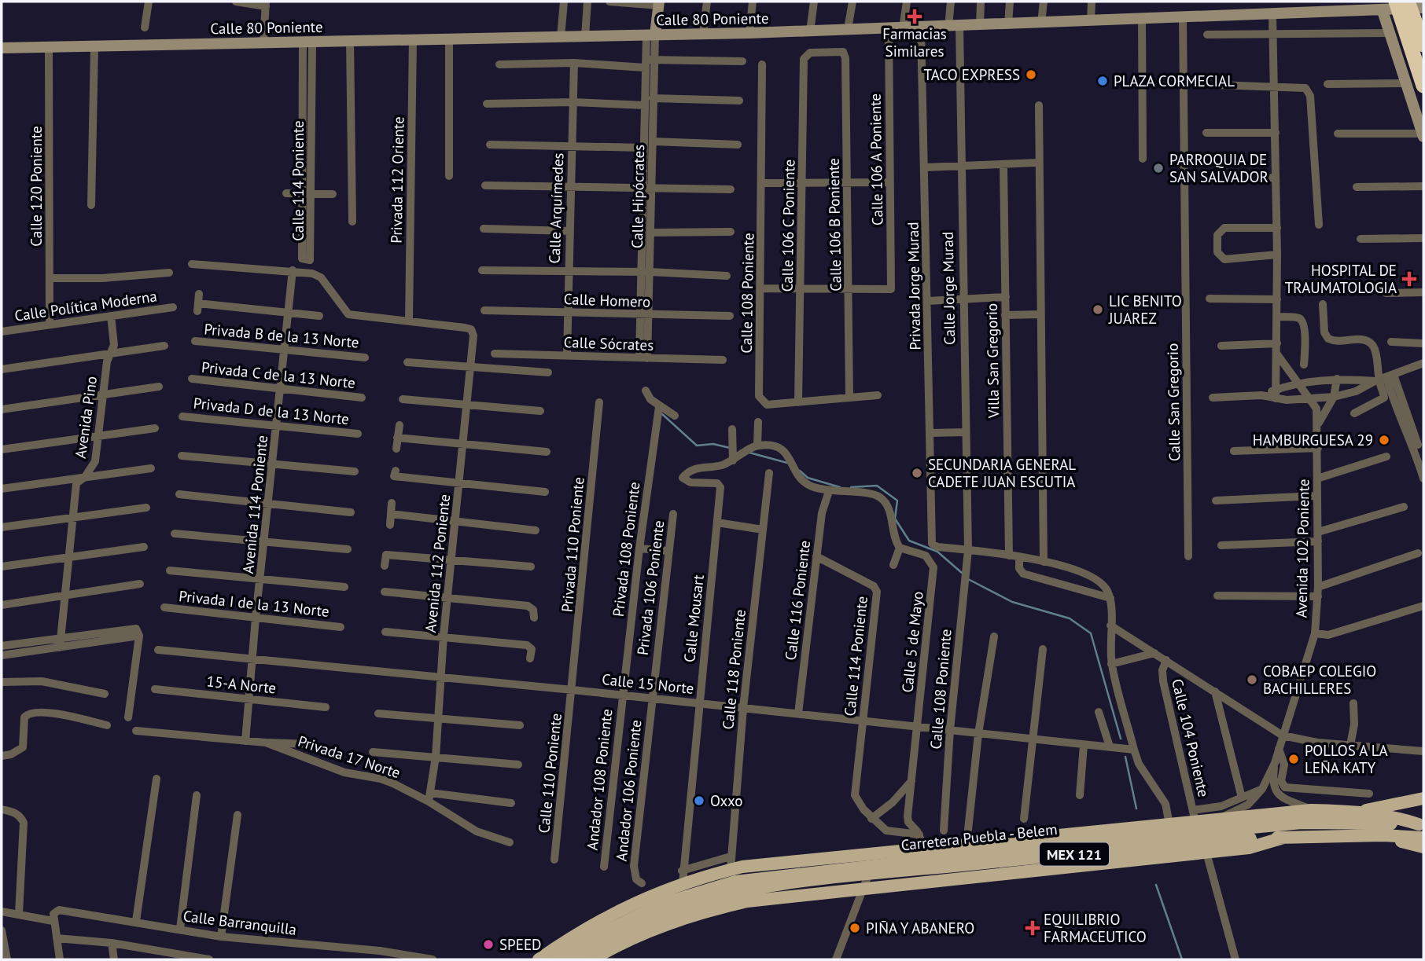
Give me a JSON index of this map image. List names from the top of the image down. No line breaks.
{"streets":{"main road":["Carretera Puebla - Belem","MEX 121"],"street":["Calle 80 Poniente","Calle 106 A Poniente","Privada 112 Oriente","Calle 114 Poniente","Calle 120 Poniente","Calle Hipócrates","Calle Arquímedes","Calle 106 B Poniente","Calle 106 C Poniente","Privada Jorge Murad","Calle Jorge Murad","Calle 108 Poniente","Calle Homero","Calle Política Moderna","Privada B de la 13 Norte","Calle Sócrates","Villa San Gregorio","Privada C de la 13 Norte","Calle San Gregorio","Privada D de la 13 Norte","Avenida Pino","Avenida 114 Poniente","Privada 110 Poniente","Avenida 102 Poniente","Privada 108 Poniente","Avenida 112 Poniente","Privada 106 Poniente","Calle 116 Poniente","Privada I de la 13 Norte","Calle Mousart","Calle 5 de Mayo","Calle 118 Poniente","Calle 15 Norte","15-A Norte","Calle 104 Poniente","Privada 17 Norte","Calle 110 Poniente","Andador 108 Poniente","Andador 106 Poniente","Calle Barranquilla"]},"crossings":[["Calle 80 Poniente","Calle 106 A Poniente"],["Calle 80 Poniente","Privada 112 Oriente"],["Calle 80 Poniente","Calle 114 Poniente"],["Calle 80 Poniente","Calle 120 Poniente"],["Calle 80 Poniente","Calle Hipócrates"],["Calle 80 Poniente","Privada Jorge Murad"],["Calle 80 Poniente","Calle Jorge Murad"],["Calle 80 Poniente","Calle San Gregorio"],["Calle 106 A Poniente","Calle 106 B Poniente"],["Privada 112 Oriente","Avenida 112 Poniente"],["Calle 114 Poniente","Calle 116 Poniente"],["Calle 114 Poniente","Calle 15 Norte"],["Calle 120 Poniente","Calle Política Moderna"],["Calle Hipócrates","Calle Homero"],["Calle Hipócrates","Calle Sócrates"],["Calle Arquímedes","Calle Homero"],["Calle Arquímedes","Calle Sócrates"],["Calle 106 B Poniente","Calle 106 C Poniente"],["Calle 106 C Poniente","Calle 108 Poniente"],["Privada Jorge Murad","Calle Jorge Murad"],["Privada Jorge Murad","Calle 108 Poniente"],["Calle Jorge Murad","Calle 108 Poniente"],["Calle 108 Poniente","Calle 15 Norte"],["Calle Política Moderna","Avenida Pino"],["Privada B de la 13 Norte","Avenida 114 Poniente"],["Privada C de la 13 Norte","Avenida 114 Poniente"],["Privada D de la 13 Norte","Avenida 114 Poniente"],["Avenida 114 Poniente","Privada I de la 13 Norte"],["Avenida 114 Poniente","Calle 15 Norte"],["Avenida 114 Poniente","15-A Norte"],["Avenida 114 Poniente","Privada 17 Norte"],["Privada 110 Poniente","Calle 15 Norte"],["Privada 110 Poniente","Calle 110 Poniente"],["Avenida 102 Poniente","Calle 104 Poniente"],["Privada 108 Poniente","Calle 15 Norte"],["Privada 108 Poniente","Andador 108 Poniente"],["Avenida 112 Poniente","Calle 15 Norte"],["Avenida 112 Poniente","Privada 17 Norte"],["Privada 106 Poniente","Calle 15 Norte"],["Privada 106 Poniente","Andador 106 Poniente"],["Calle 116 Poniente","Calle 15 Norte"],["Calle Mousart","Calle 15 Norte"],["Calle 5 de Mayo","Calle 15 Norte"],["Calle 118 Poniente","Calle 15 Norte"],["Calle 15 Norte","Calle 110 Poniente"],["Calle 15 Norte","Andador 108 Poniente"],["Calle 15 Norte","Andador 106 Poniente"]],"places":{"health":["Farmacias Similares","HOSPITAL DE TRAUMATOLOGIA","EQUILIBRIO FARMACEUTICO"],"other":["TACO EXPRESS","PLAZA CORMECIAL","PARROQUIA DE SAN SALVADOR","LIC BENITO JUAREZ","HAMBURGUESA 29","SECUNDARIA GENERAL CADETE JUAN ESCUTIA","COBAEP COLEGIO BACHILLERES","POLLOS A LA LEÑA KATY","Oxxo","PIÑA Y ABANERO","SPEED"]}}
